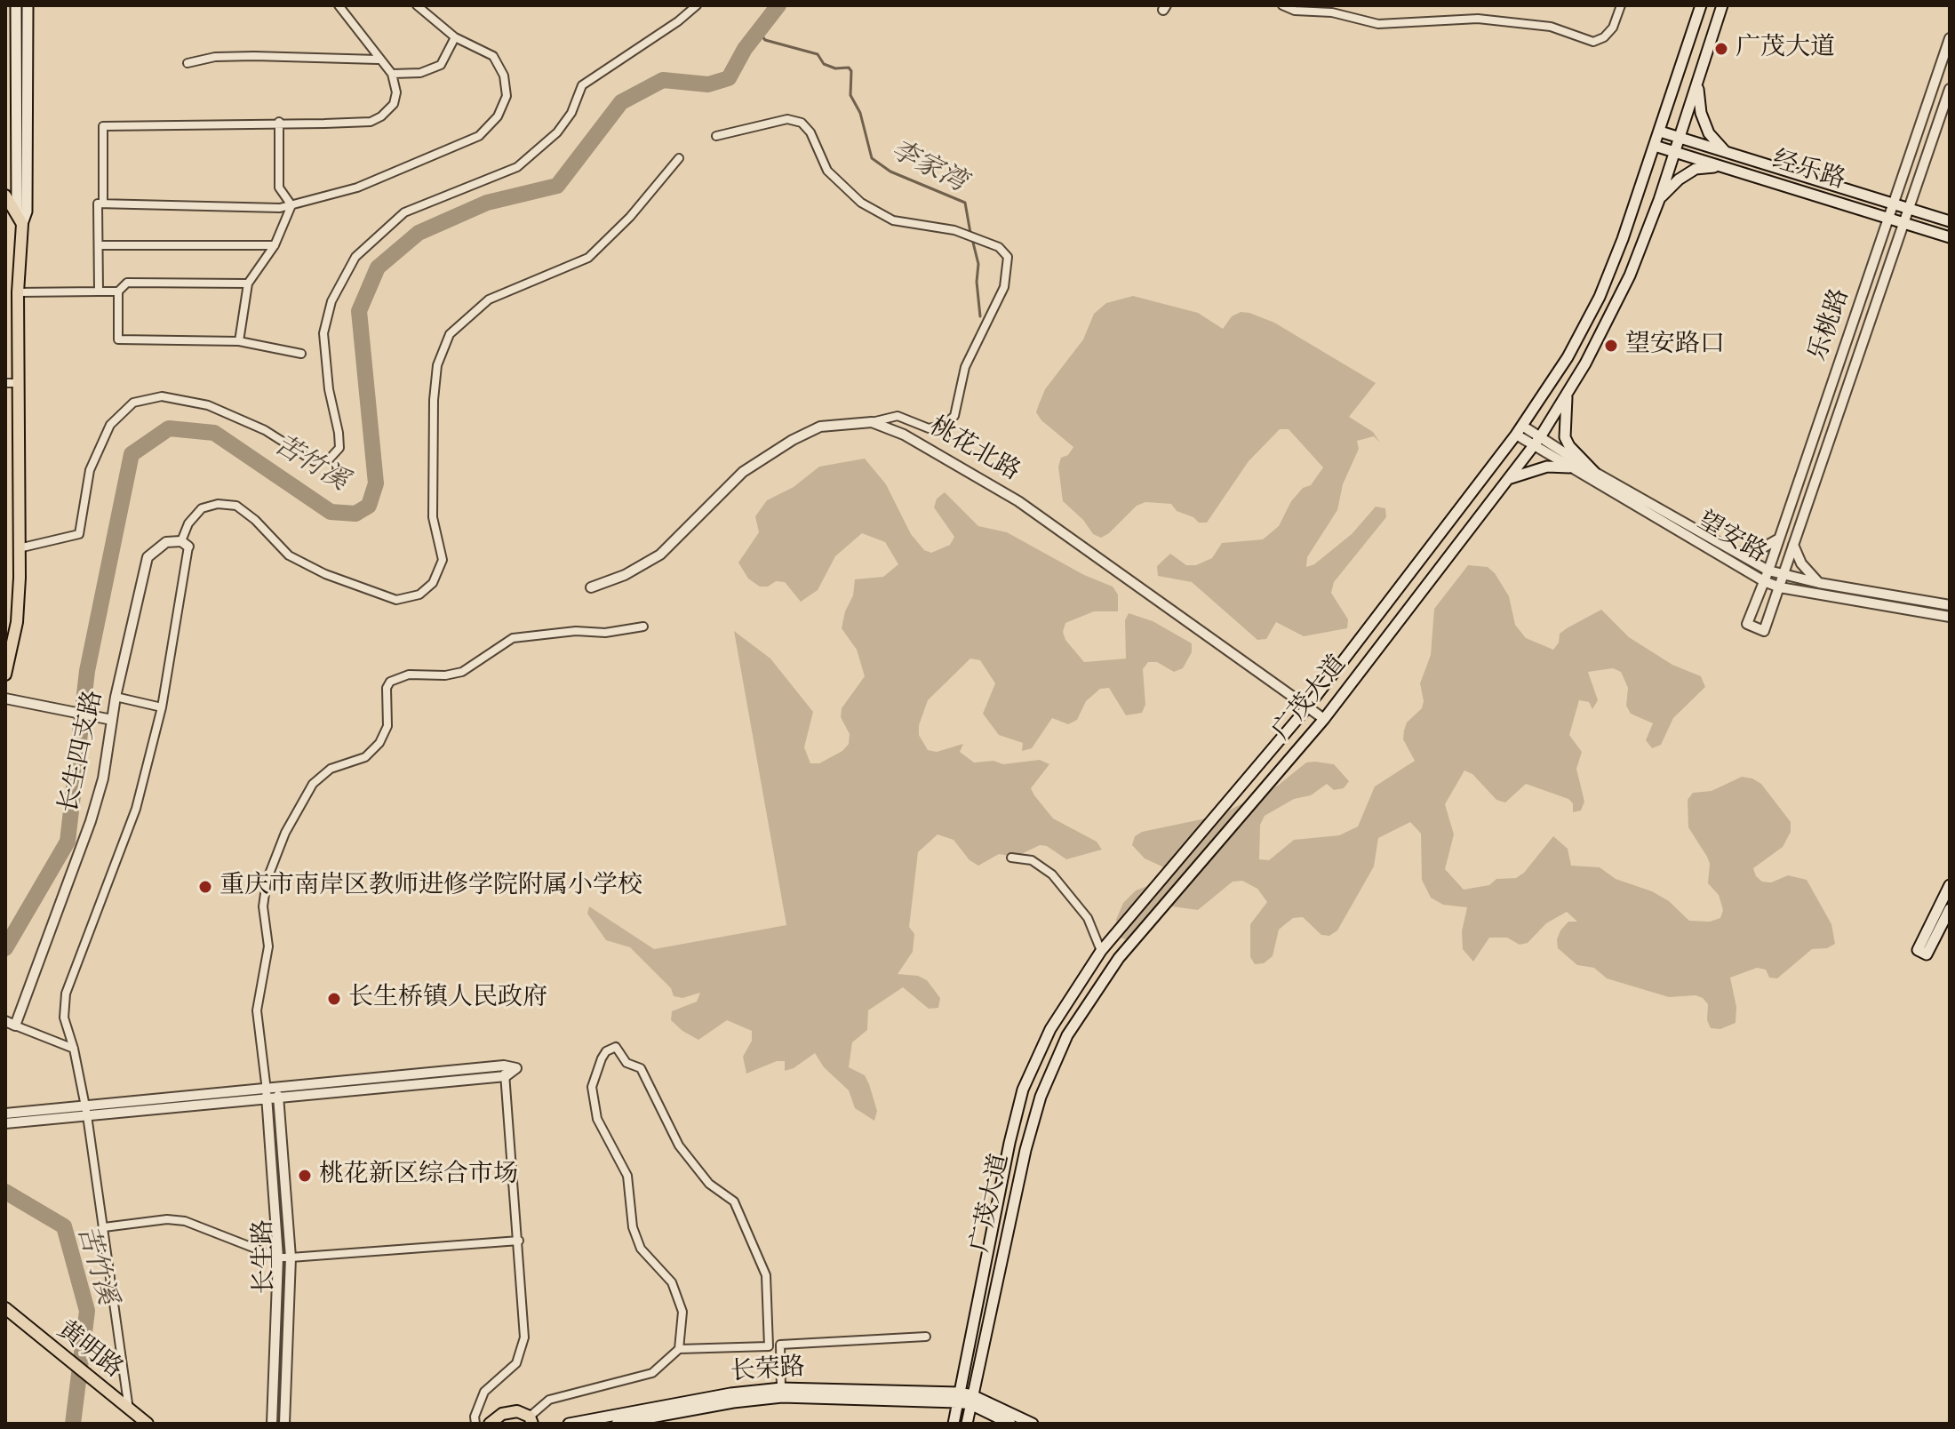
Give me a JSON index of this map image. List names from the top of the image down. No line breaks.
{"streets":{"highway":["黄明路"],"main road":["经乐路","广茂大道","长荣路"],"street":["乐桃路","桃花北路","望安路","长生四支路","长生路"]},"crossings":[["经乐路","乐桃路"],["经乐路","广茂大道"],["乐桃路","望安路"],["桃花北路","广茂大道"],["望安路","广茂大道"],["广茂大道","长荣路"]],"water":["李家湾","苦竹溪"],"places":["广茂大道","望安路口","重庆市南岸区教师进修学院附属小学校","长生桥镇人民政府","桃花新区综合市场"]}
